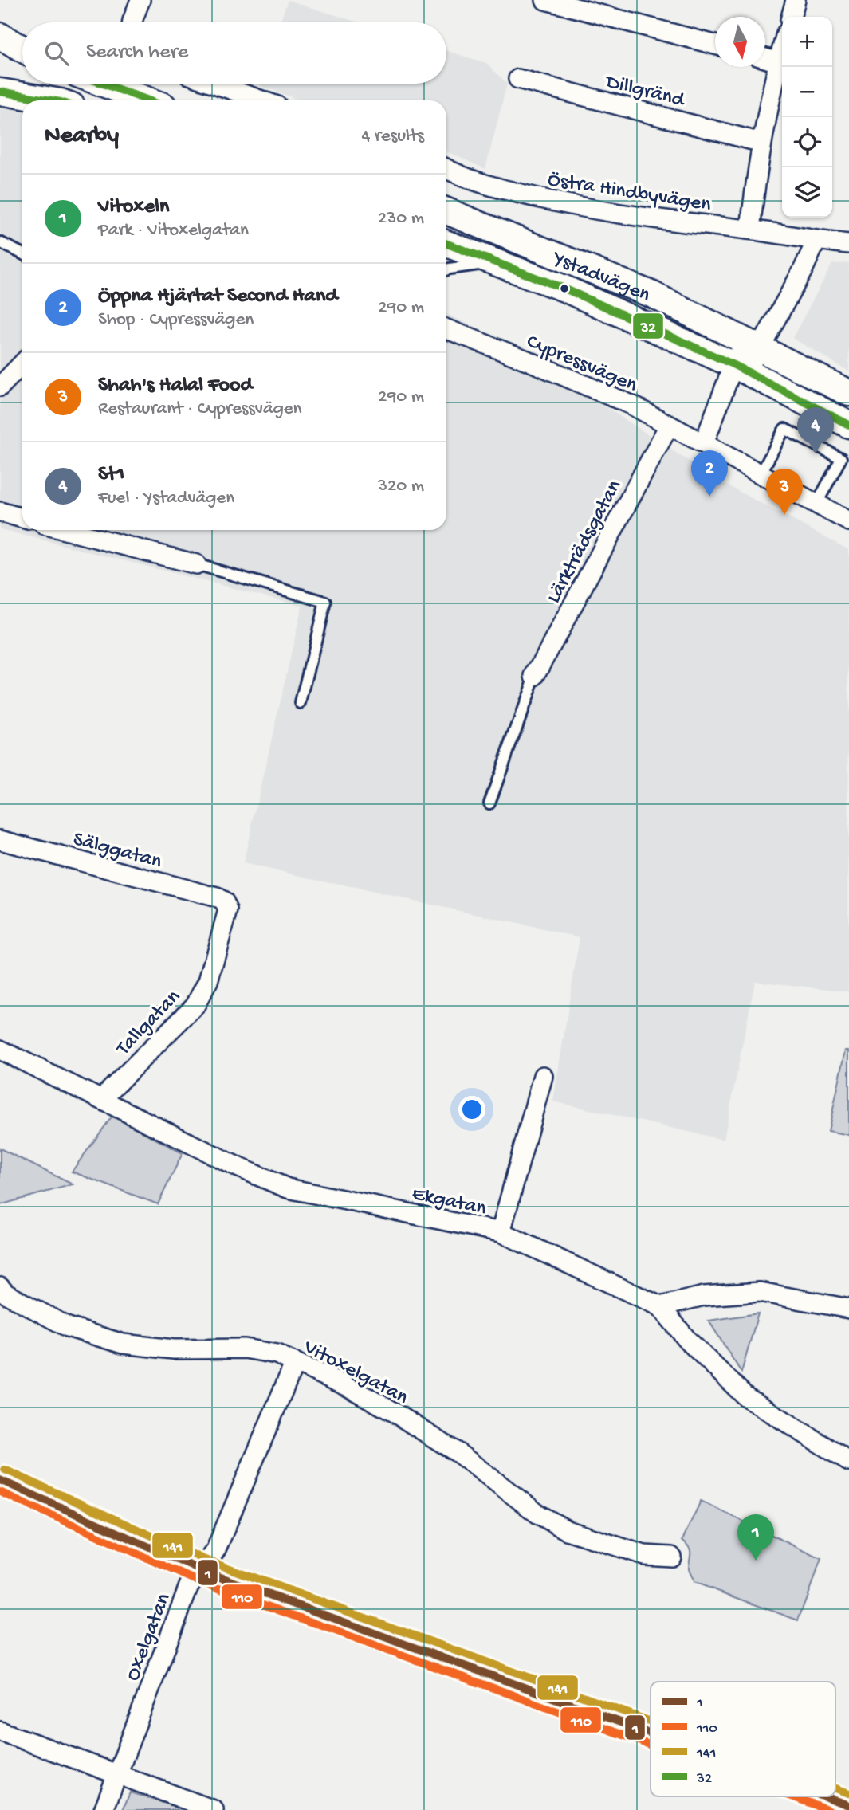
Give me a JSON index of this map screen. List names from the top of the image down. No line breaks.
{"streets":{"main road":["Ystadvägen"],"street":["Dillgränd","Östra Hindbyvägen","Cypressvägen","Lärkträdsgatan","Sälggatan","Tallgatan","Ekgatan","Vitoxelgatan","Oxelgatan"]},"crossings":[["Cypressvägen","Lärkträdsgatan"],["Sälggatan","Tallgatan"],["Tallgatan","Ekgatan"],["Vitoxelgatan","Oxelgatan"]],"lines":["transit line 32","transit line 141","transit line 1","transit line 110"],"legend":["1","110","141","32"],"north":"bottom","page":{"map_buttons":["+","−"],"search":"Search here","heading":["Nearby","4 results"],"list":[{"mark":"1","name":"Vitoxeln","note":"Park · Vitoxelgatan","value":"230 m"},{"mark":"2","name":"Öppna Hjärtat Second Hand","note":"Shop · Cypressvägen","value":"290 m"},{"mark":"3","name":"Shah's Halal Food","note":"Restaurant · Cypressvägen","value":"290 m"},{"mark":"4","name":"St1","note":"Fuel · Ystadvägen","value":"320 m"}],"pins":["4","2","3","1"]}}
